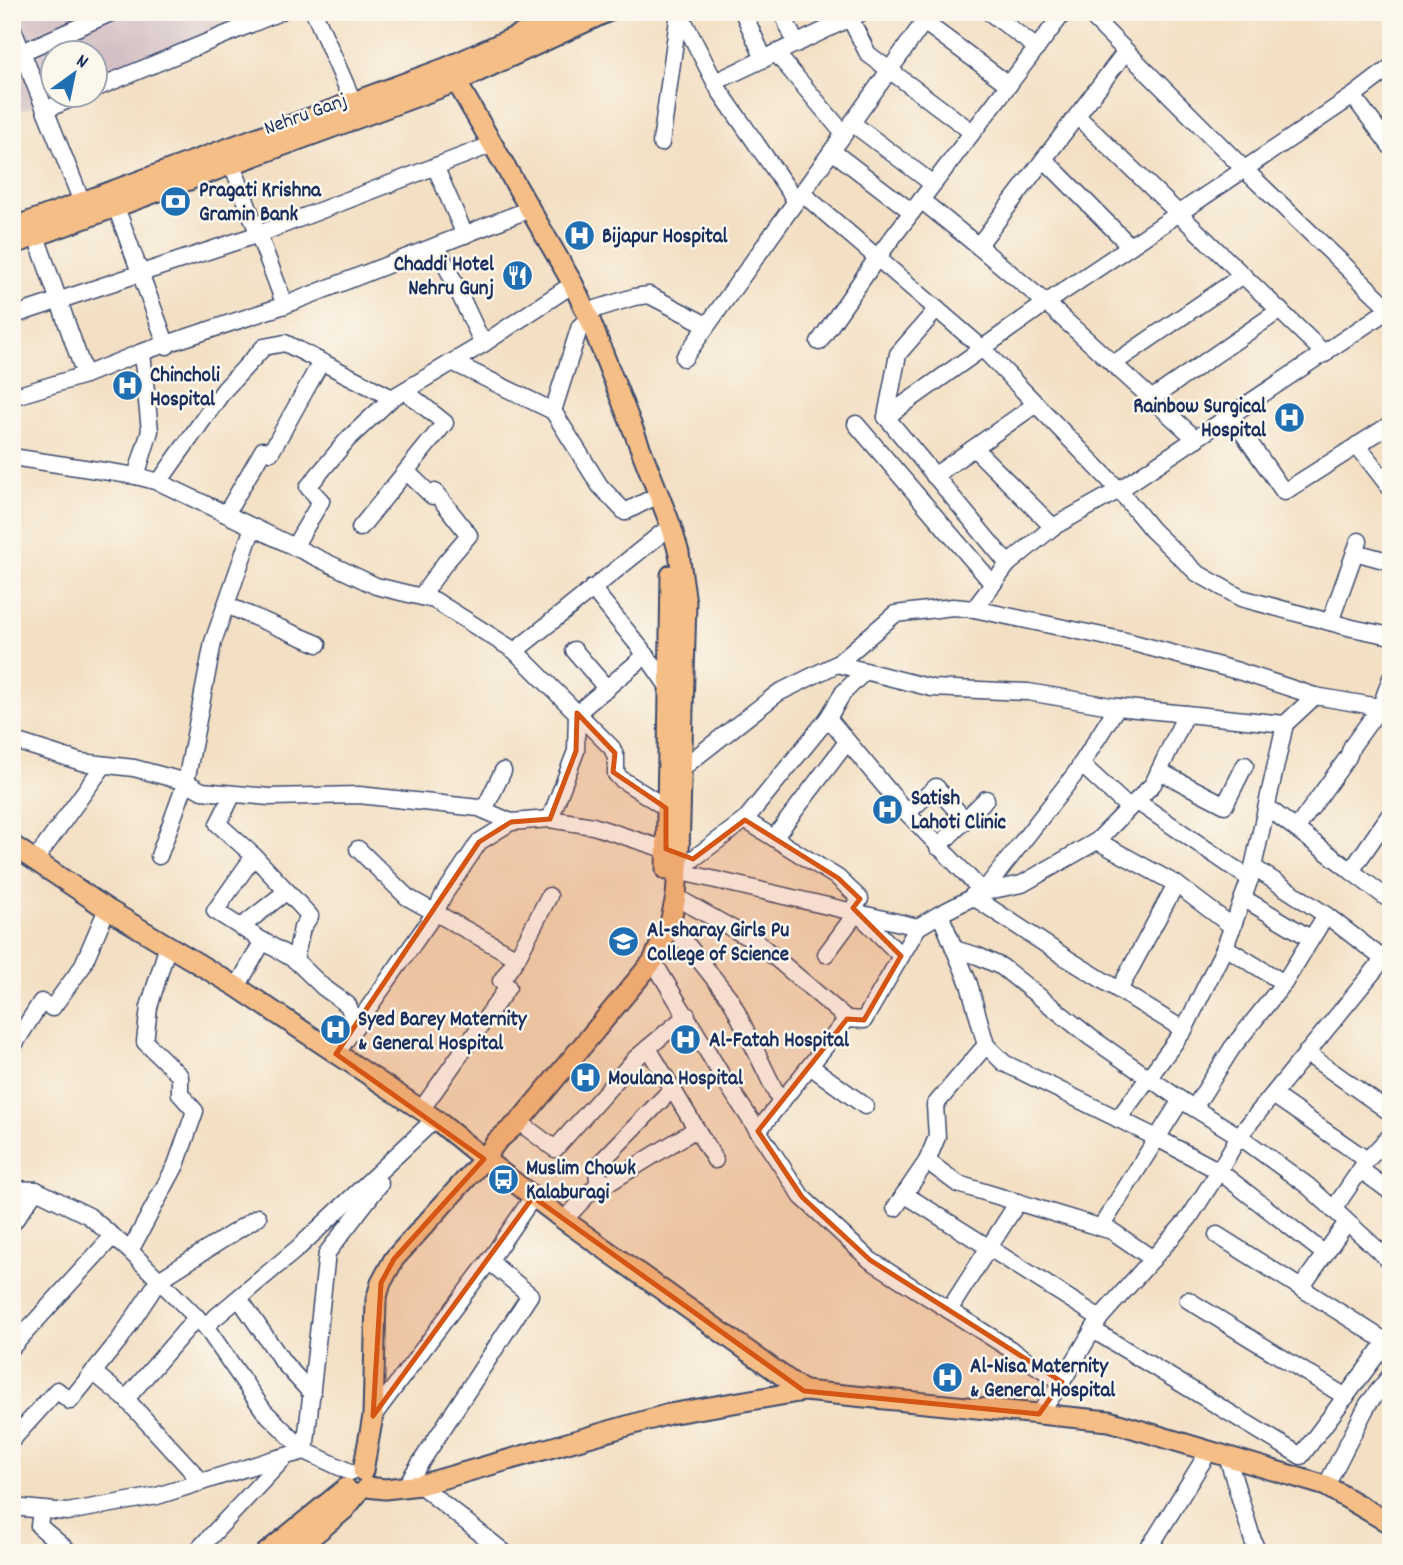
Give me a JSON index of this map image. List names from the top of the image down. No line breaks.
{"streets":{"main road":["Nehru Ganj"]},"places":{"bank":["Pragati Krishna Gramin Bank"],"hospital":["Bijapur Hospital","Chincholi Hospital","Rainbow Surgical Hospital","Satish Lahoti Clinic","Syed Barey Maternity & General Hospital","Al-Fatah Hospital","Moulana Hospital","Al-Nisa Maternity & General Hospital"],"restaurant":["Chaddi Hotel Nehru Gunj"],"school or university":["Al-sharay Girls Pu College of Science"],"bus stop":["Muslim Chowk Kalaburagi"]},"north":"top right"}
